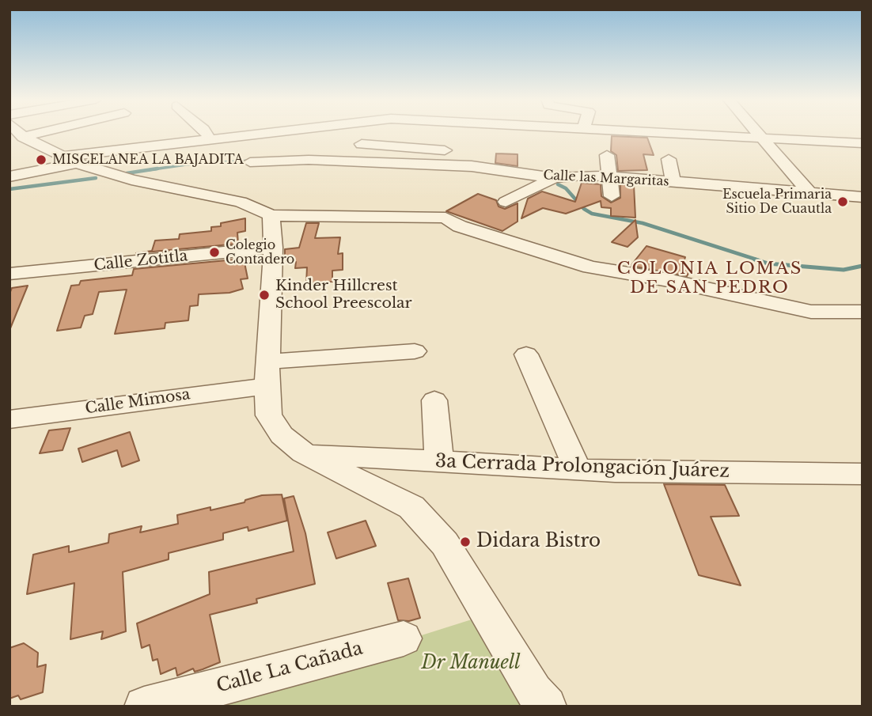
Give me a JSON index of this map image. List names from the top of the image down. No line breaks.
{"streets":{"street":["Calle las Margaritas","Calle Zotitla","Calle Mimosa","3a Cerrada Prolongación Juárez","Calle La Cañada"]},"districts":["COLONIA LOMAS DE SAN PEDRO"],"parks":["Dr Manuell"],"places":["MISCELANEA LA BAJADITA","Escuela Primaria Sitio De Cuautla","Colegio Contadero","Kinder Hillcrest School Preescolar","Didara Bistro"]}
